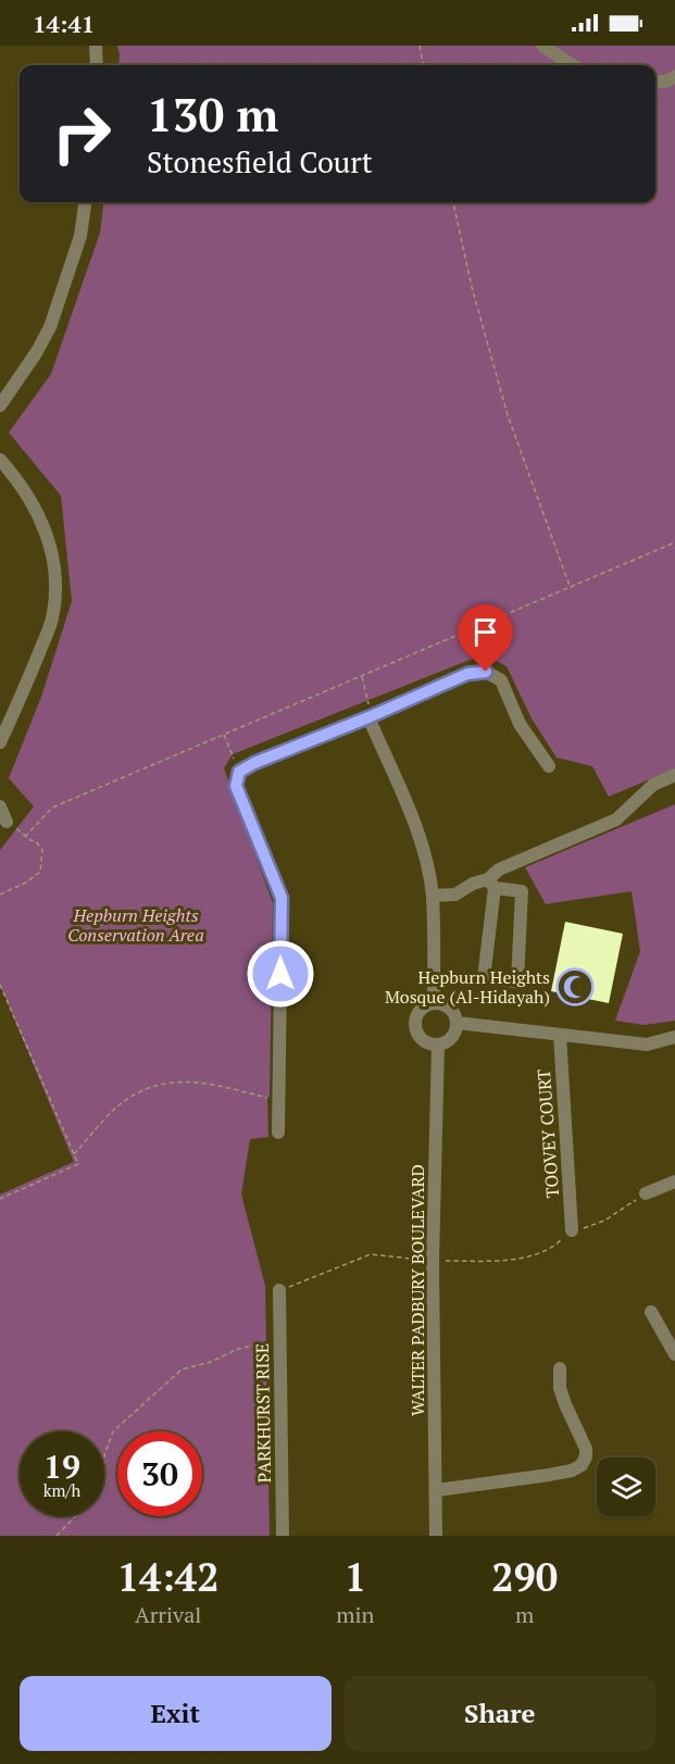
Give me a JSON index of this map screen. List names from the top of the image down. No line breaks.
{"streets":{"street":["TOOVEY COURT","WALTER PADBURY BOULEVARD","PARKHURST RISE"]},"parks":["Hepburn Heights Conservation Area"],"places":{"mosque":["Hepburn Heights Mosque (Al-Hidayah)"]},"page":{"status":"14:41","turn":["130 m","Stonesfield Court"],"speed":"19 km/h","limit":"30","eta":["14:42","Arrival","1","min","290","m"],"buttons":["Exit","Share"]}}
